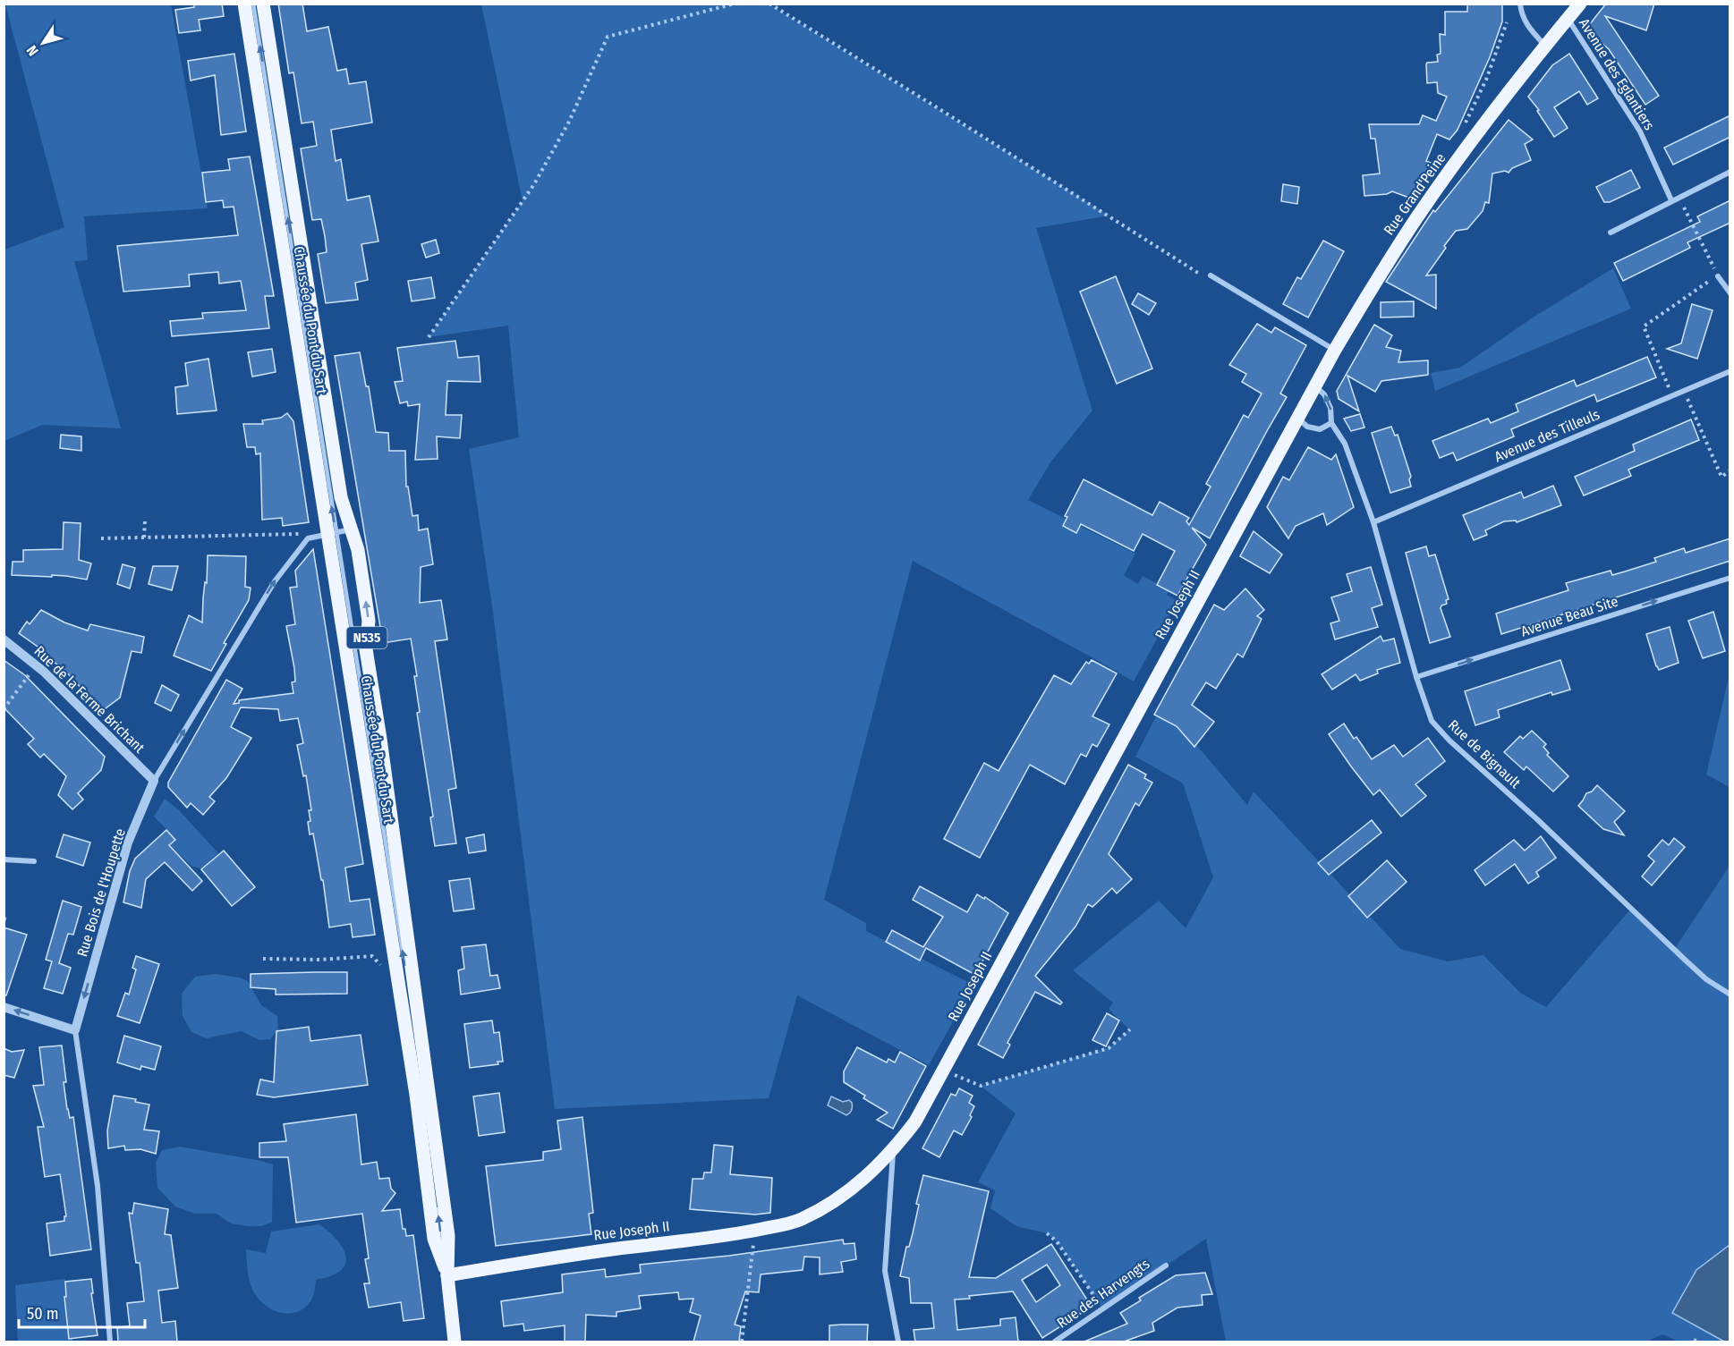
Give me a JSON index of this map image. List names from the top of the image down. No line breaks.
{"streets":{"main road":["Rue Grand'Peine","Chaussée du Pont du Sart","Rue Joseph II","N535"],"street":["Avenue des Eglantiers","Avenue des Tilleuls","Avenue Beau Site","Rue de la Ferme Brichant","Rue de Bignault","Rue Bois de l'Houpette","Rue des Harvengts"]},"crossings":[["Avenue des Eglantiers","Rue Grand'Peine"],["Rue Grand'Peine","Rue Joseph II"],["Rue Grand'Peine","Rue de Bignault"],["Chaussée du Pont du Sart","Rue Joseph II"],["Avenue des Tilleuls","Rue de Bignault"],["Avenue Beau Site","Rue de Bignault"],["Rue de la Ferme Brichant","Rue Bois de l'Houpette"]],"one_way":["Avenue Beau Site"],"scale_bar":"50 m","north":"bottom left"}
